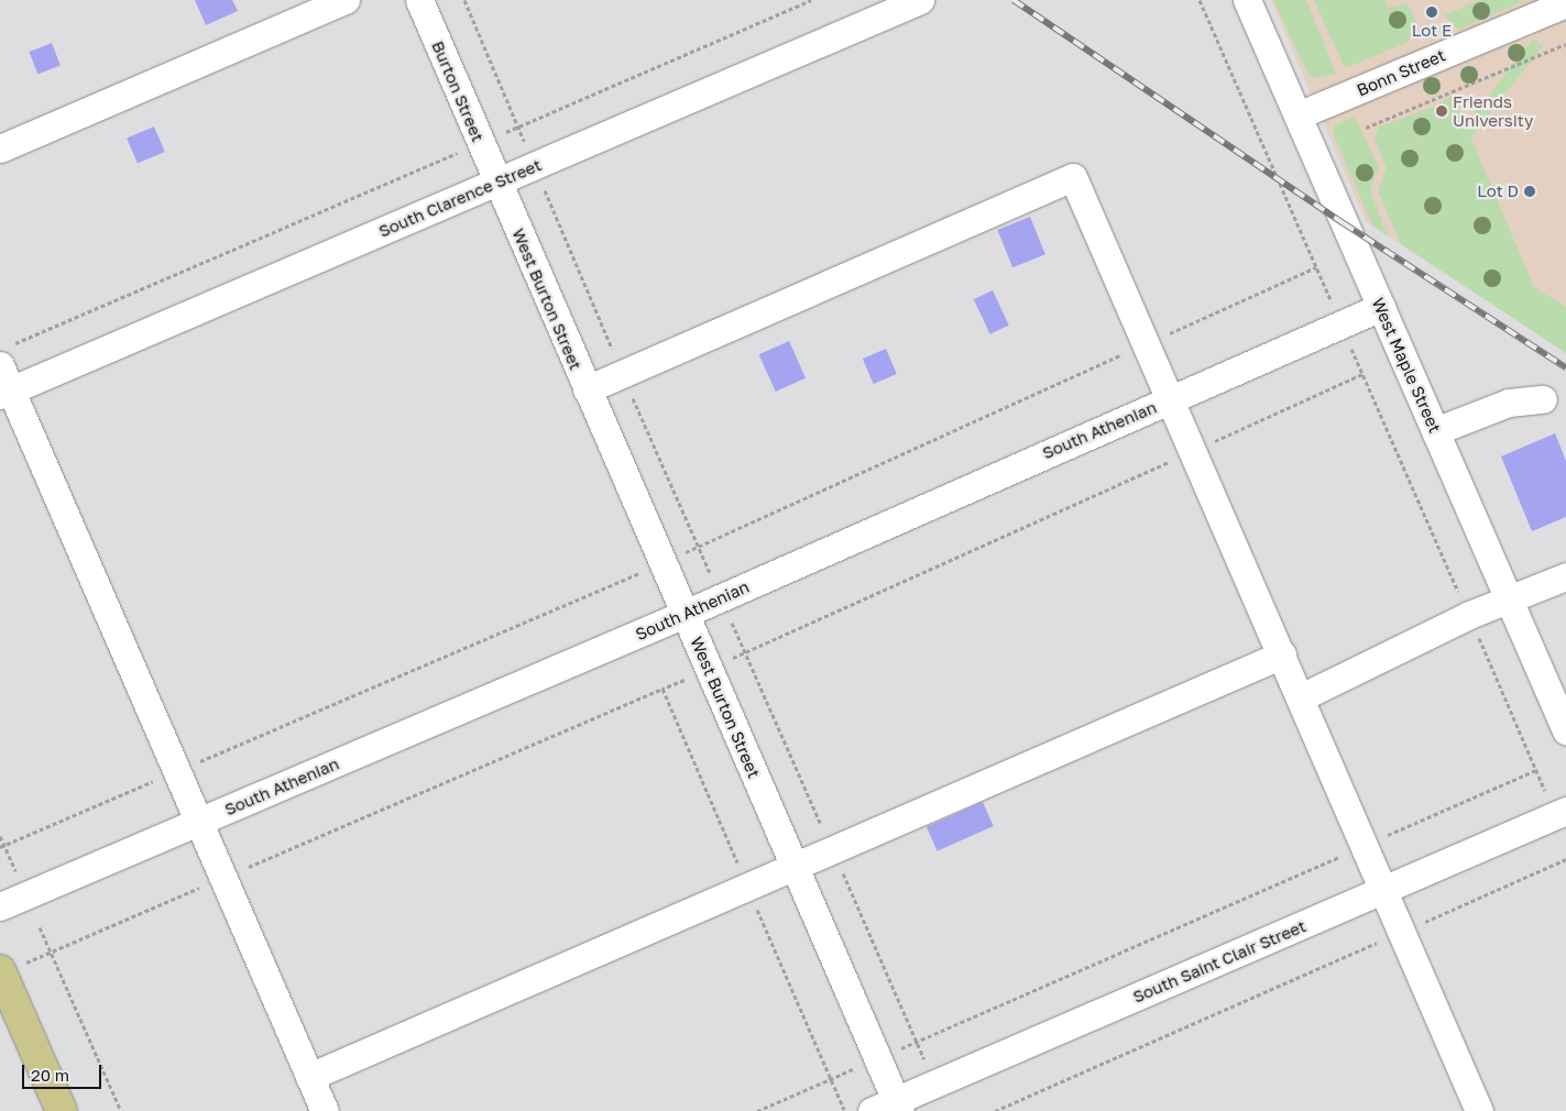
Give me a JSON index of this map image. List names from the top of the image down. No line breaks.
{"streets":{"street":["Bonn Street","Burton Street","South Clarence Street","West Burton Street","West Maple Street","South Athenian","South Saint Clair Street"]},"crossings":[["Bonn Street","West Maple Street"],["Burton Street","South Clarence Street"],["Burton Street","West Burton Street"],["South Clarence Street","West Burton Street"],["West Burton Street","South Athenian"],["West Burton Street","South Saint Clair Street"],["West Maple Street","South Athenian"]],"places":["Lot E","Friends University","Lot D"],"scale_bar":"20 m"}
